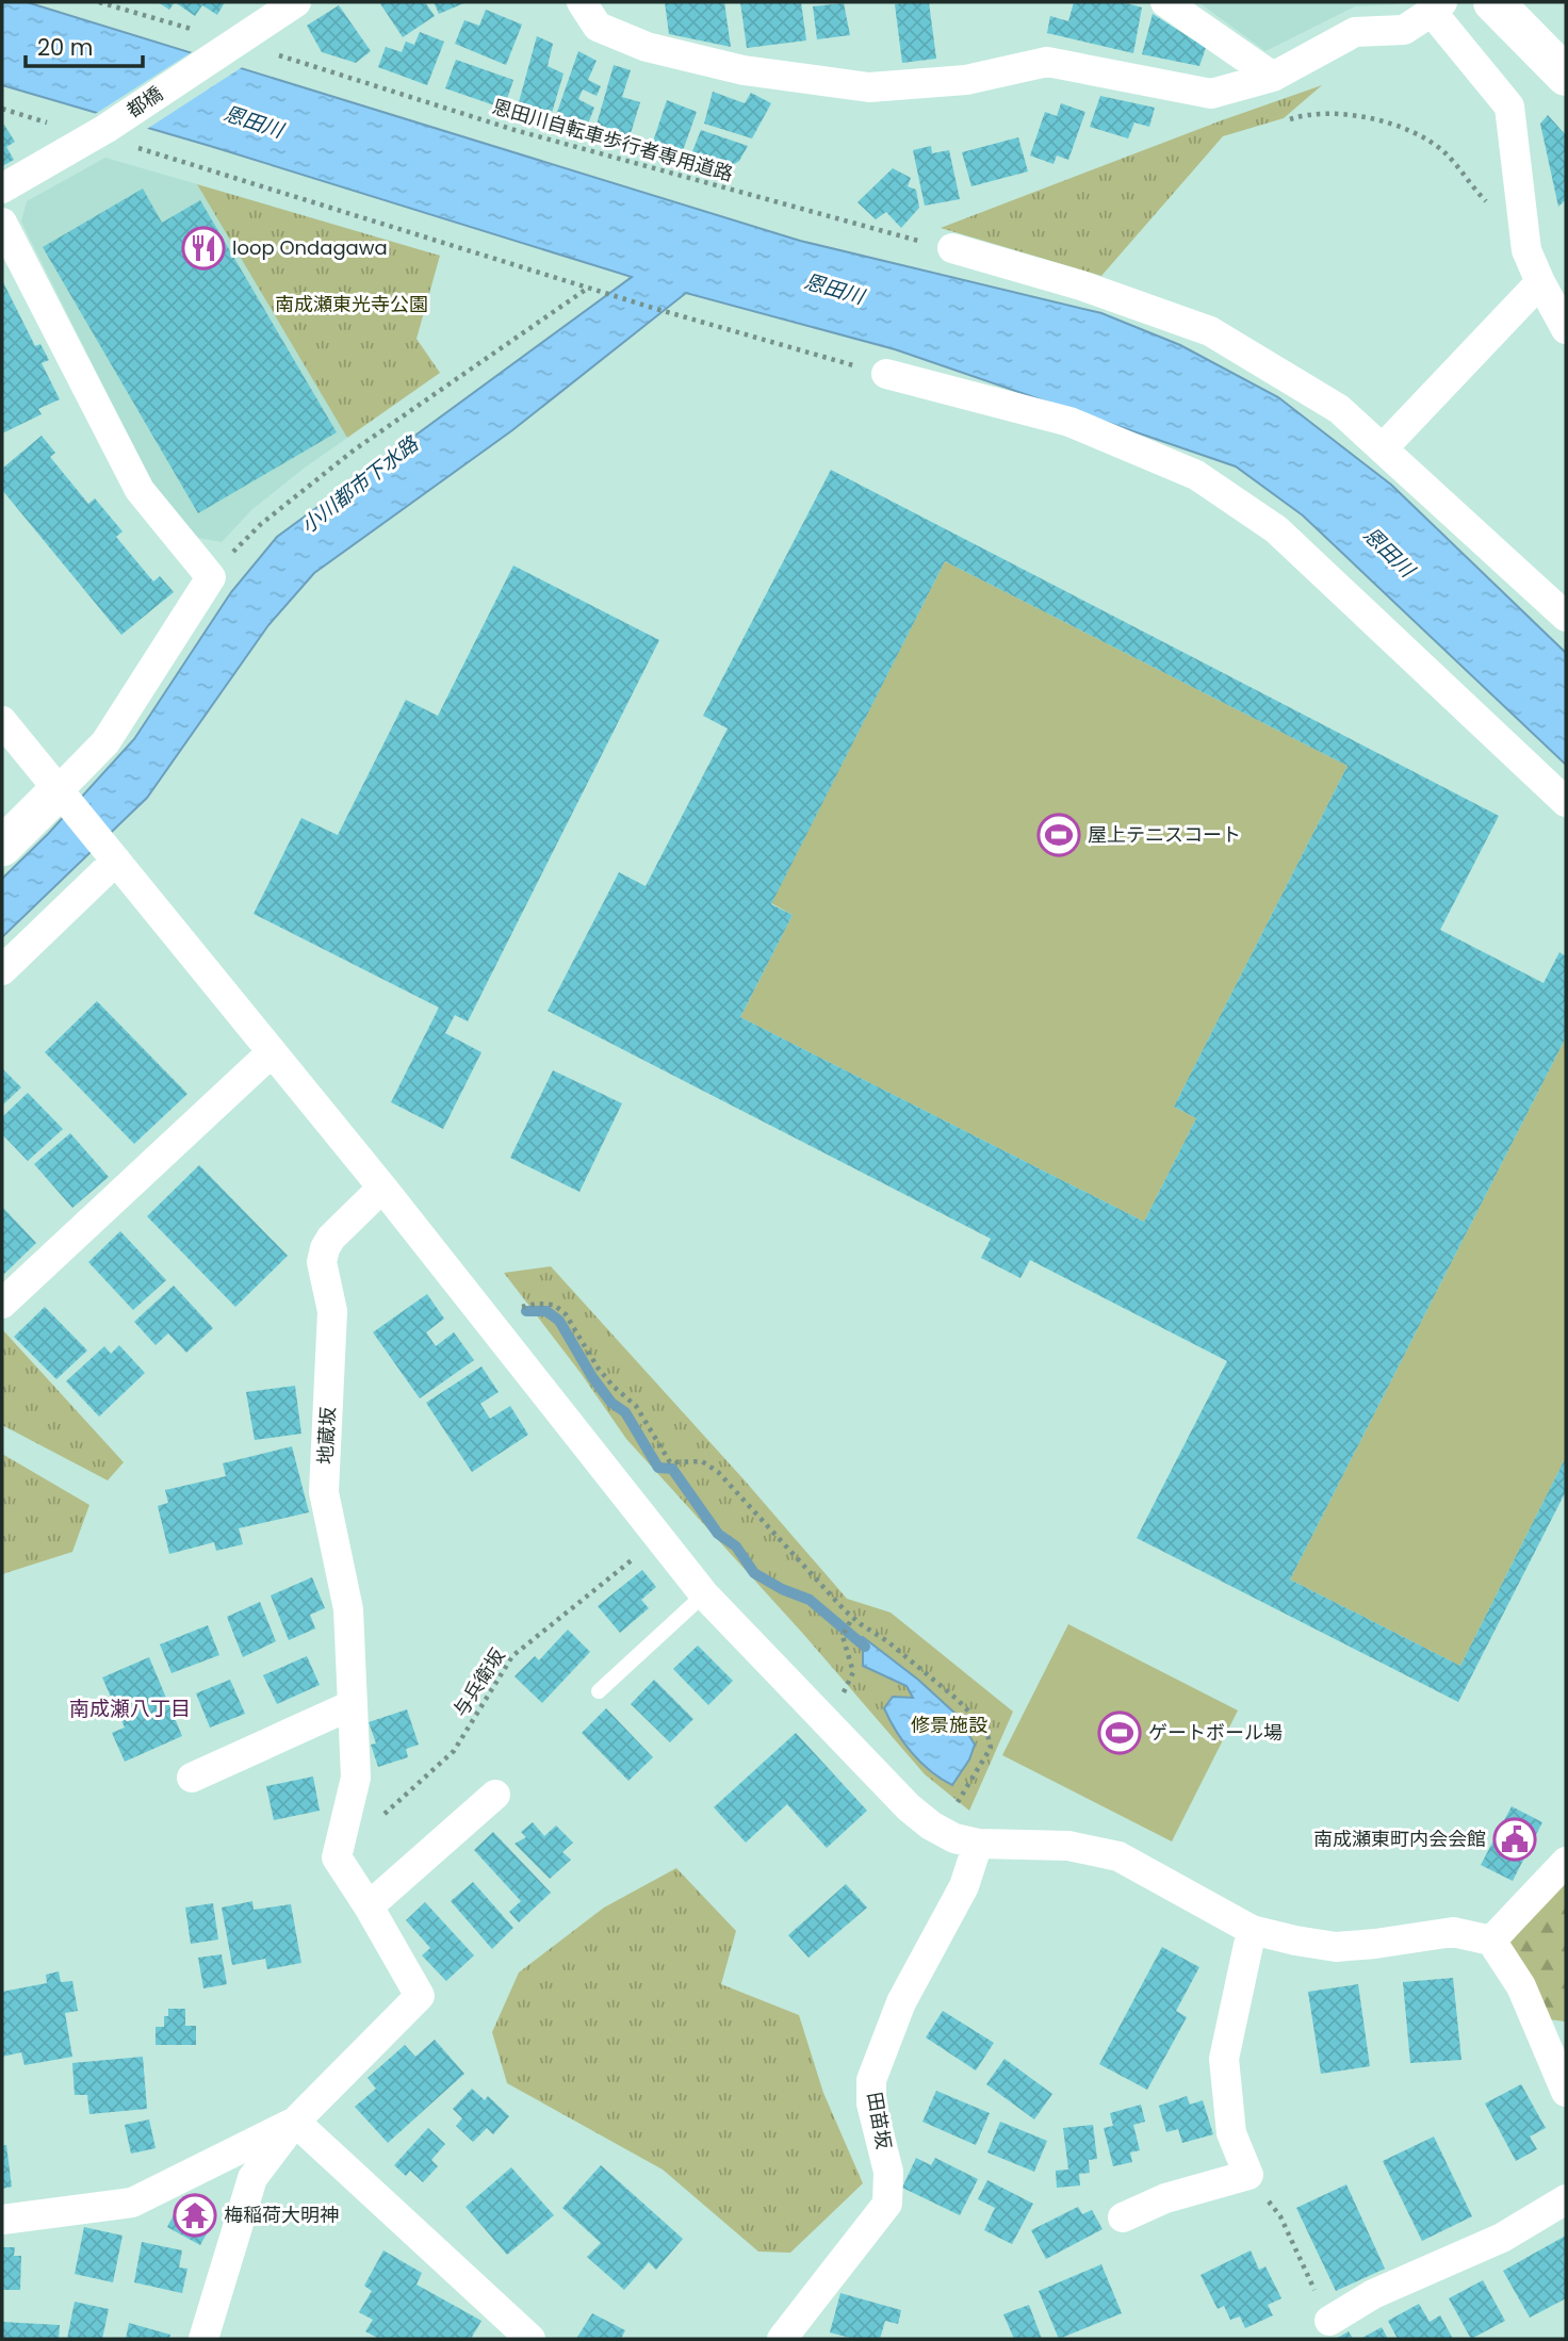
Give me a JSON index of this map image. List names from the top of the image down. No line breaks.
{"streets":{"street":["都橋","地蔵坂","田苗坂"],"path":["恩田川自転車歩行者専用道路","与兵衛坂"]},"crossings":[["地蔵坂","与兵衛坂"]],"districts":["南成瀬八丁目"],"water":["恩田川","小川都市下水路"],"parks":["南成瀬東光寺公園","修景施設"],"places":{"restaurant":["loop Ondagawa"],"sports":["屋上テニスコート","ゲートボール場"],"public building":["南成瀬東町内会会館"],"temple":["梅稲荷大明神"]},"scale_bar":"20 m"}
